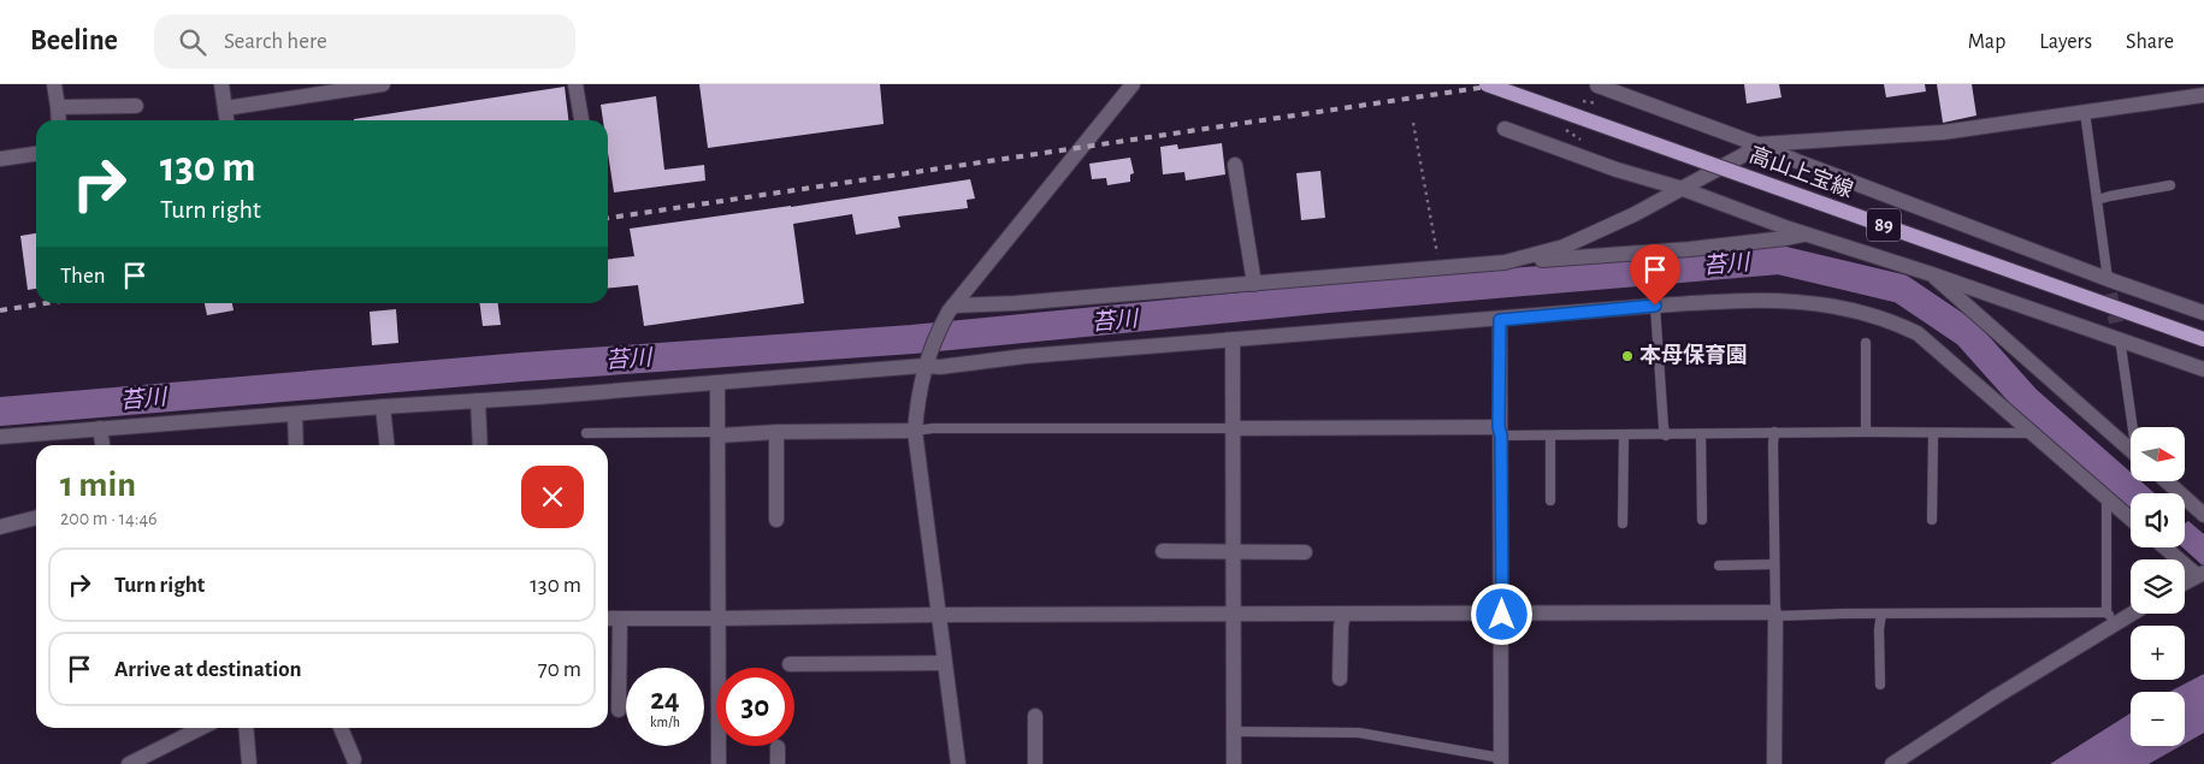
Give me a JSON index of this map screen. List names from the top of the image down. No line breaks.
{"streets":{"main road":["高山上宝線","89"]},"water":["苔川"],"places":["本母保育園"],"north":"right","page":{"header":"Beeline","search":"Search here","nav":["Map","Layers","Share"],"turn":["130 m","Turn right"],"then":"Then","map_buttons":["+","−"],"heading":["1 min","200 m · 14:46"],"list":[{"name":"Turn right","value":"130 m"},{"name":"Arrive at destination","value":"70 m"}],"speed":"24 km/h","limit":"30"}}
